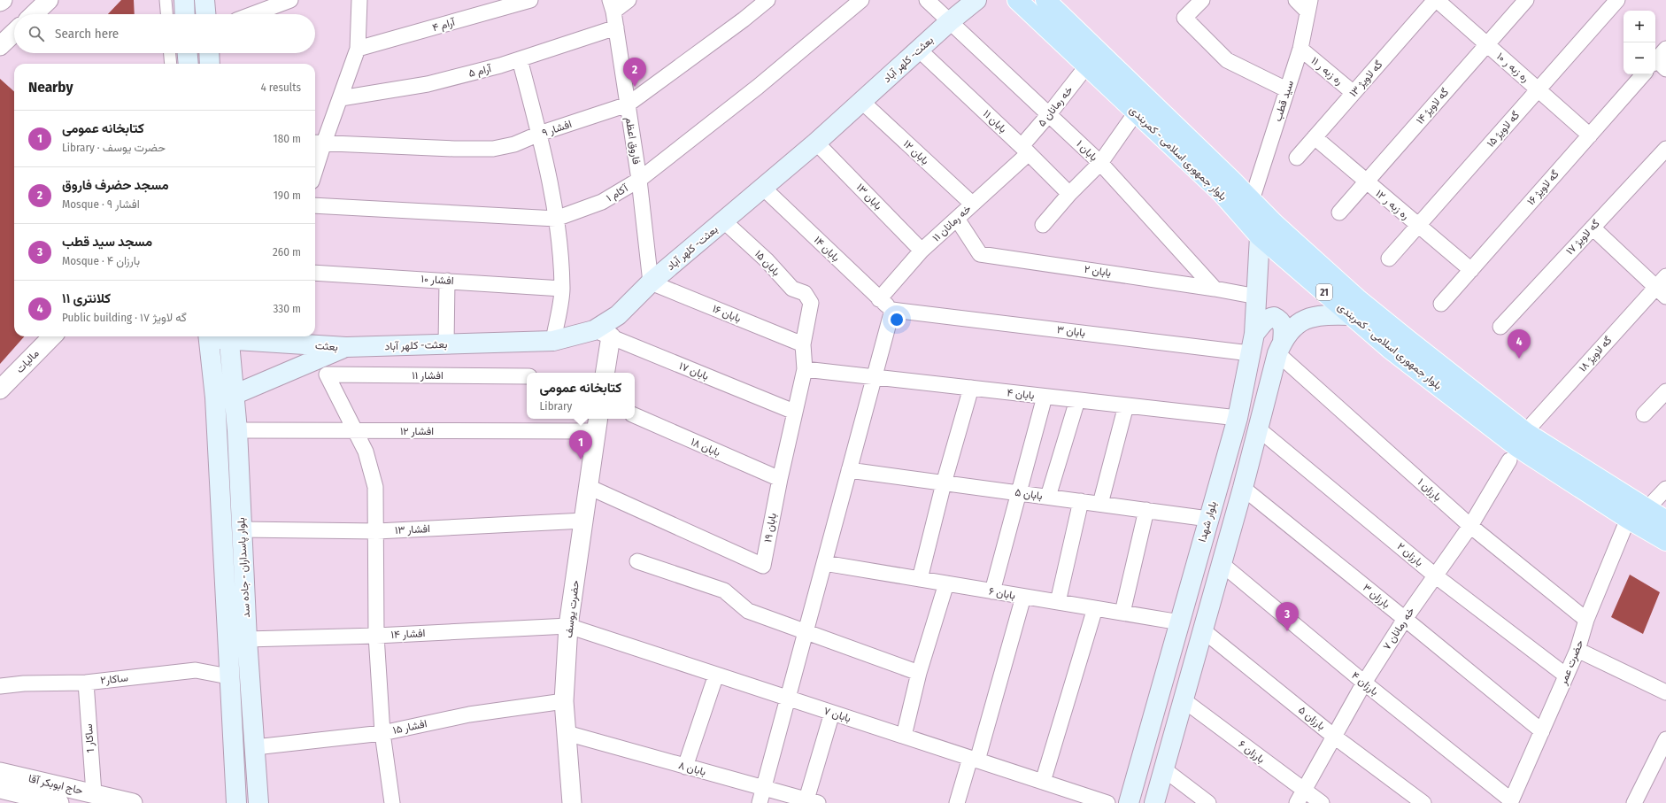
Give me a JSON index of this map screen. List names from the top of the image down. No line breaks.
{"streets":{"main road":["بعثت- کلهر آباد","بلوار جمهوری اسلامی - کمربندی","21","بعثت","بلوار شهدا","بلوار پاسداران - جاده سد"],"street":["آرام ۴","ره زبه ر ۱۰","آرام ۵","ره زبه ر ۱۱","گه لاویژ ۱۳","سید قطب","خه رمانان ۵","گه لاویژ ۱۴","بابان ۱۱","افشار ۹","گه لاویژ ۱۵","فاروق اعظم","بابان ۱","بابان ۱۲","۱۶ گه لاویژ","آکام ۱","بابان ۱۳","ره زبه ر ۱۲","خه رمانان ۱۱","گه لاویژ ۱۷","بابان ۱۴","بابان ۱۵","بابان ۲","افشار ۱۰","بابان ۱۶","بابان ۳","گه لاویژ ۱۸","مالیات","بابان ۱۷","افشار ۱۱","بابان ۴","افشار ۱۲","بابان ۱۸","بارزان ۱","بابان ۵","بابان ۱۹","افشار ۱۳","بارزان ۲","بابان ۶","بارزان ۳","حضرت یوسف","خه رمانان ۷","افشار ۱۴","حضرت عمر","ساکار۲","بارزان ۴","بابان ۷","بارزان ۵","افشار ۱۵","ساکار 1","بارزان ۶","بابان ۸","حاج ابوبکر آقا"]},"crossings":[["بعثت- کلهر آباد","بابان ۱۱"],["بعثت- کلهر آباد","فاروق اعظم"],["بعثت- کلهر آباد","بابان ۱"],["بعثت- کلهر آباد","بابان ۱۲"],["بعثت- کلهر آباد","بابان ۱۳"],["بعثت- کلهر آباد","بابان ۱۴"],["بعثت- کلهر آباد","بابان ۱۵"],["بعثت- کلهر آباد","بابان ۱۶"],["بعثت- کلهر آباد","بعثت"],["بعثت- کلهر آباد","بابان ۱۷"],["ره زبه ر ۱۰","گه لاویژ ۱۳"],["ره زبه ر ۱۰","گه لاویژ ۱۴"],["ره زبه ر ۱۰","گه لاویژ ۱۵"],["ره زبه ر ۱۰","۱۶ گه لاویژ"],["آرام ۵","فاروق اعظم"],["ره زبه ر ۱۱","گه لاویژ ۱۳"],["ره زبه ر ۱۱","سید قطب"],["گه لاویژ ۱۳","ره زبه ر ۱۲"],["سید قطب","بلوار جمهوری اسلامی - کمربندی"],["خه رمانان ۵","بابان ۱۱"],["خه رمانان ۵","بابان ۱"],["خه رمانان ۵","بلوار جمهوری اسلامی - کمربندی"],["خه رمانان ۵","خه رمانان ۱۱"],["گه لاویژ ۱۴","ره زبه ر ۱۲"],["بابان ۱۱","خه رمانان ۱۱"],["افشار ۹","فاروق اعظم"],["گه لاویژ ۱۵","ره زبه ر ۱۲"],["فاروق اعظم","آکام ۱"],["فاروق اعظم","بابان ۱۶"],["بابان ۱","بابان ۲"],["بابان ۱۲","خه رمانان ۱۱"],["بلوار جمهوری اسلامی - کمربندی","گه لاویژ ۱۸"],["بلوار جمهوری اسلامی - کمربندی","بلوار شهدا"],["بلوار جمهوری اسلامی - کمربندی","حضرت عمر"],["۱۶ گه لاویژ","ره زبه ر ۱۲"],["بابان ۱۳","خه رمانان ۱۱"],["خه رمانان ۱۱","بابان ۱۴"],["خه رمانان ۱۱","بابان ۲"],["بابان ۱۴","بابان ۳"],["بابان ۱۵","بابان ۱۹"],["بابان ۲","بلوار شهدا"],["بابان ۱۶","بابان ۱۹"],["بابان ۳","بلوار شهدا"],["بعثت","بلوار پاسداران - جاده سد"],["بابان ۱۷","بابان ۱۹"],["افشار ۱۱","افشار ۱۲"],["بابان ۴","بلوار شهدا"],["بابان ۴","بابان ۱۹"],["افشار ۱۲","بلوار پاسداران - جاده سد"],["افشار ۱۲","حضرت یوسف"],["بابان ۱۸","بابان ۱۹"],["بارزان ۱","خه رمانان ۷"],["بارزان ۱","حضرت عمر"],["بابان ۵","بلوار شهدا"],["بلوار شهدا","بابان ۶"],["بابان ۱۹","حضرت یوسف"],["افشار ۱۳","بلوار پاسداران - جاده سد"],["افشار ۱۳","حضرت یوسف"],["بارزان ۲","خه رمانان ۷"],["بارزان ۲","حضرت عمر"],["بلوار پاسداران - جاده سد","افشار ۱۴"],["بلوار پاسداران - جاده سد","ساکار۲"],["بلوار پاسداران - جاده سد","افشار ۱۵"],["بارزان ۳","خه رمانان ۷"],["بارزان ۳","حضرت عمر"],["حضرت یوسف","افشار ۱۴"],["حضرت یوسف","بابان ۷"],["حضرت یوسف","افشار ۱۵"],["حضرت یوسف","بابان ۸"],["خه رمانان ۷","بارزان ۴"],["خه رمانان ۷","بارزان ۵"],["خه رمانان ۷","بارزان ۶"],["افشار ۱۴","بابان ۷"],["حضرت عمر","بارزان ۴"],["ساکار۲","ساکار 1"],["ساکار 1","حاج ابوبکر آقا"]],"page":{"map_buttons":["+","−"],"search":"Search here","pins":["2","4","1","3"],"heading":["Nearby","4 results"],"list":[{"mark":"1","name":"کتابخانه عمومی","note":"Library · حضرت یوسف","value":"180 m"},{"mark":"2","name":"مسجد حضرف فاروق","note":"Mosque · افشار ۹","value":"190 m"},{"mark":"3","name":"مسجد سید قطب","note":"Mosque · بارزان ۴","value":"260 m"},{"mark":"4","name":"کلانتری ۱۱","note":"Public building · گه لاویژ ۱۷","value":"330 m"}],"popup":["کتابخانه عمومی","Library"]}}
